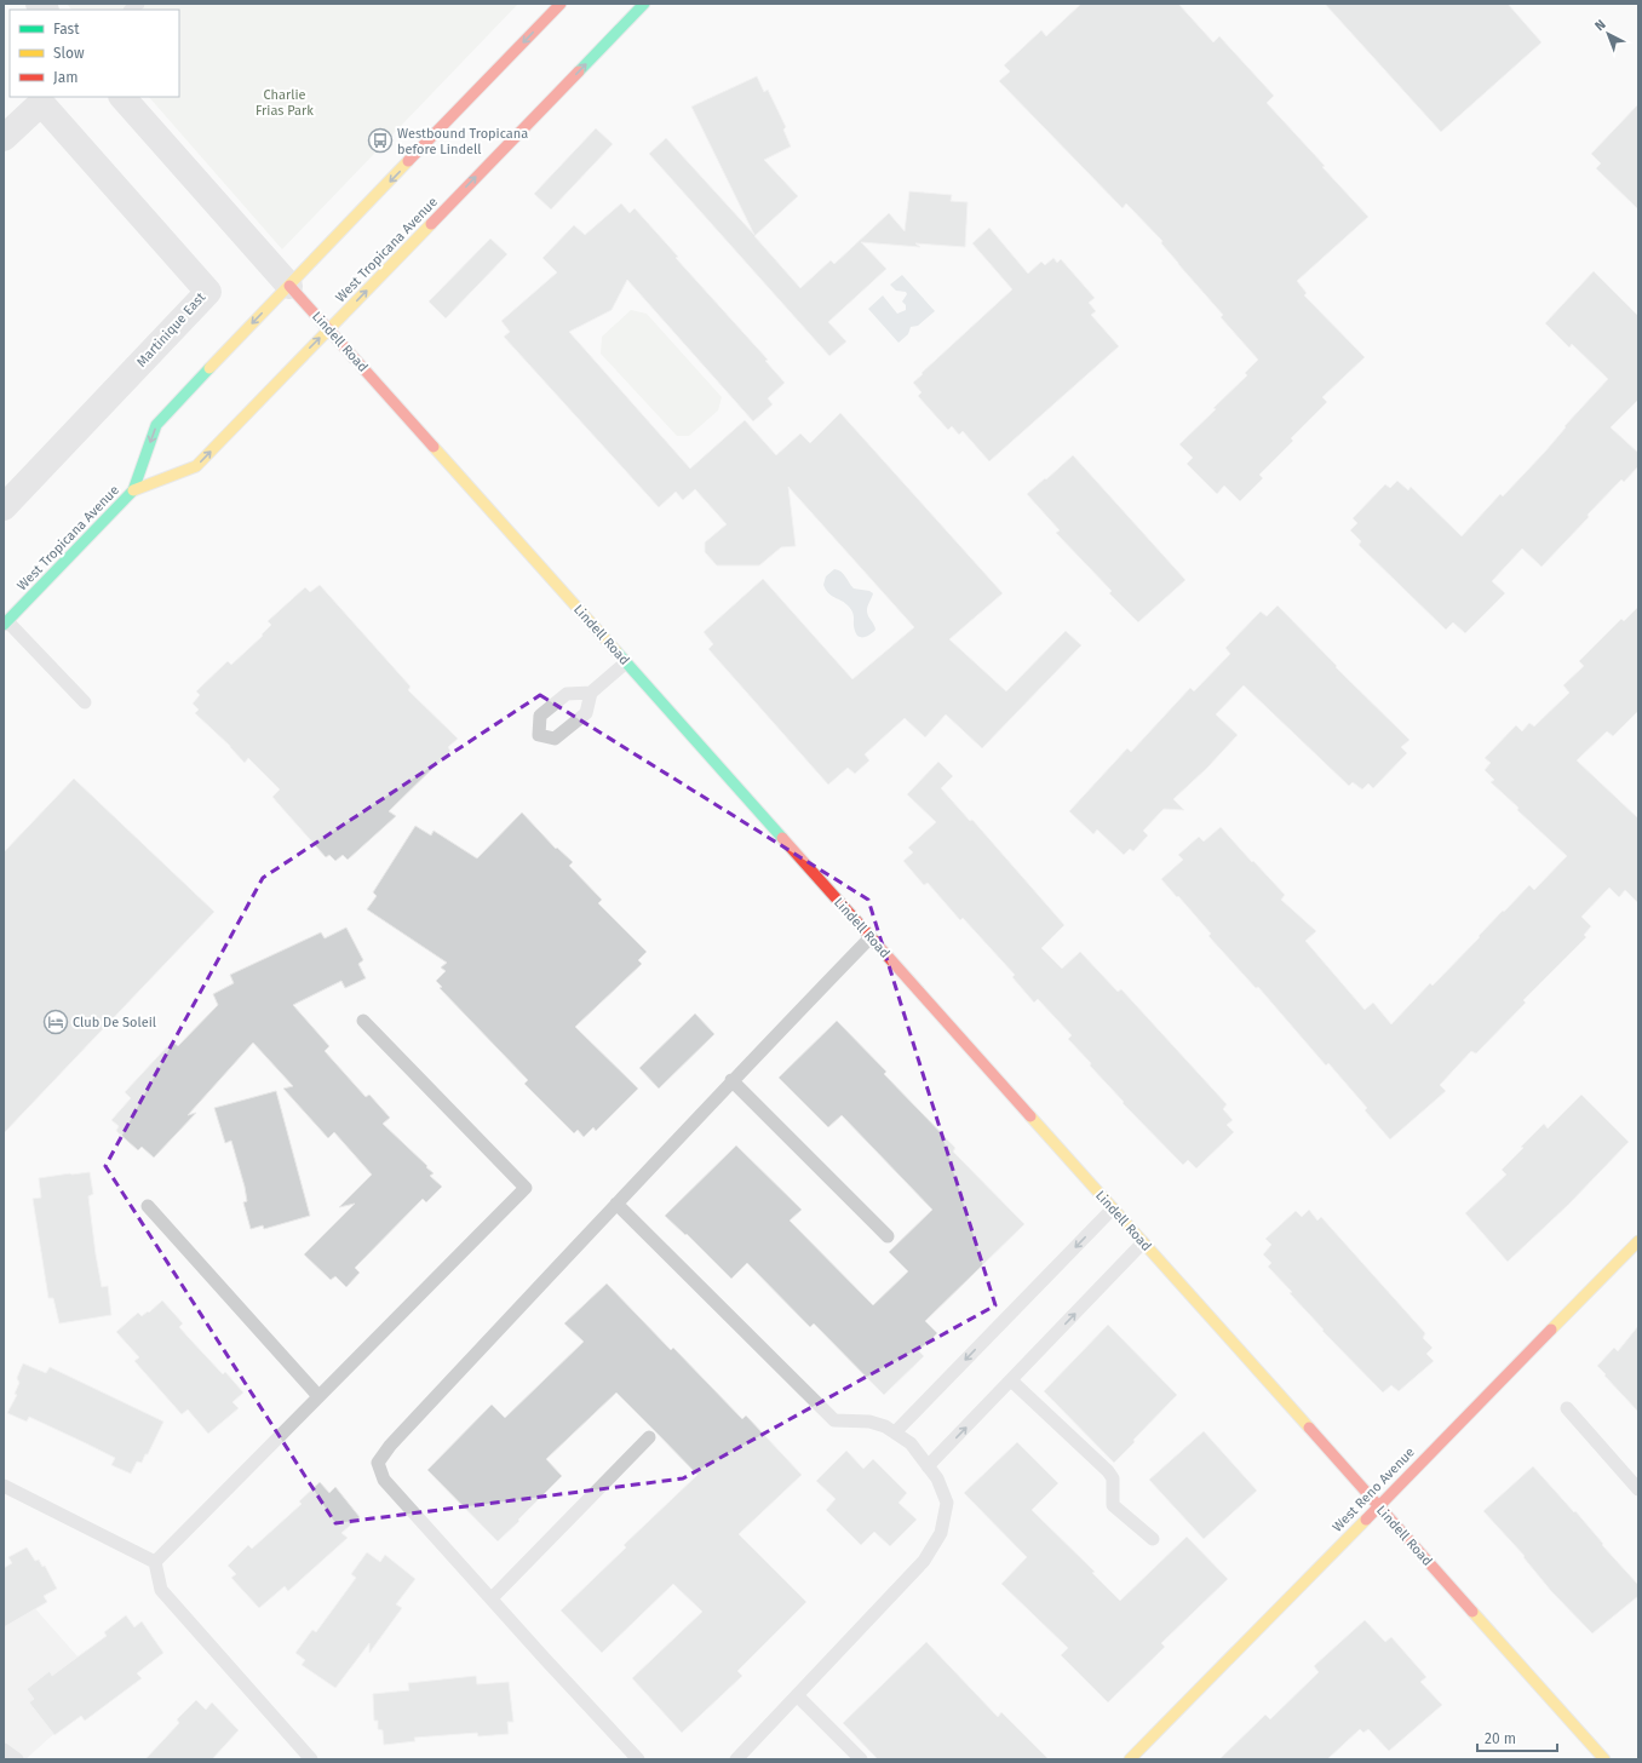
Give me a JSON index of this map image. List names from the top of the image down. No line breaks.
{"streets":{"street":["West Tropicana Avenue","Martinique East","Lindell Road","West Reno Avenue"]},"crossings":[["West Tropicana Avenue","Lindell Road"],["Lindell Road","West Reno Avenue"]],"parks":["Charlie Frias Park"],"places":{"bus stop":["Westbound Tropicana before Lindell"],"hotel":["Club De Soleil"]},"legend":["Fast","Slow","Jam"],"scale_bar":"20 m","north":"top left"}
